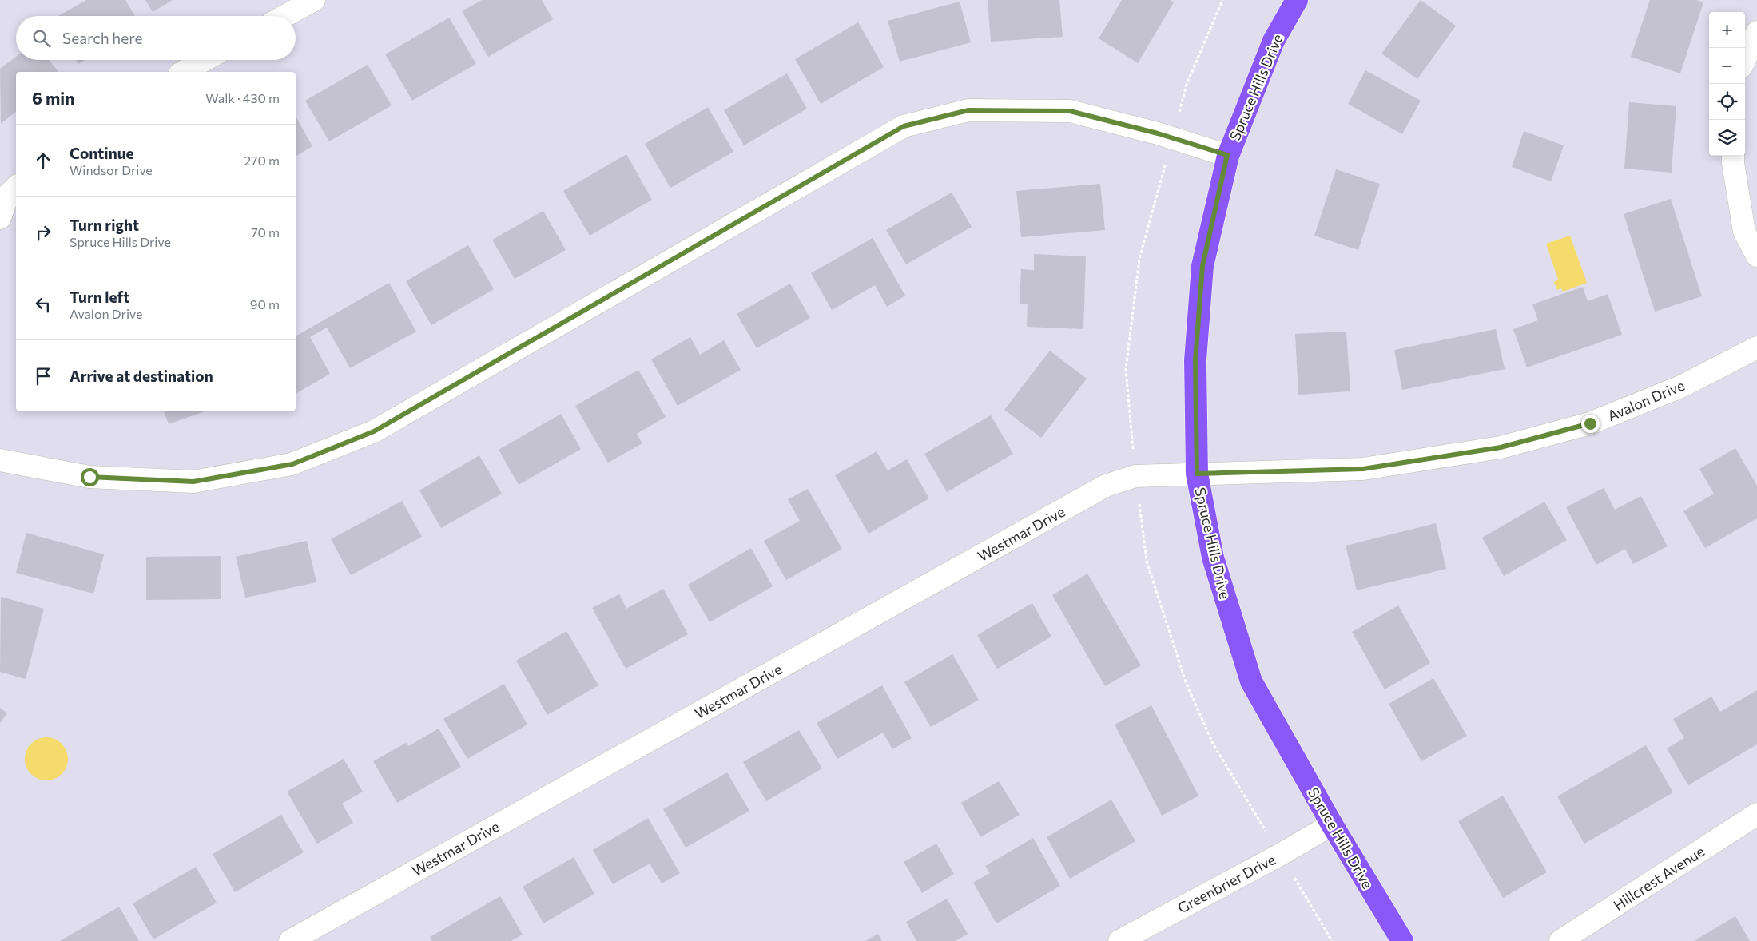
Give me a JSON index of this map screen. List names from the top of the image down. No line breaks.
{"streets":{"main road":["Spruce Hills Drive"],"street":["Avalon Drive","Westmar Drive","Hillcrest Avenue","Greenbrier Drive"]},"crossings":[["Spruce Hills Drive","Avalon Drive"],["Spruce Hills Drive","Westmar Drive"],["Spruce Hills Drive","Greenbrier Drive"],["Avalon Drive","Westmar Drive"]],"page":{"map_buttons":["+","−"],"search":"Search here","heading":["6 min","Walk · 430 m"],"list":[["Continue","Windsor Drive","270 m"],["Turn right","Spruce Hills Drive","70 m"],["Turn left","Avalon Drive","90 m"],"Arrive at destination"]}}
